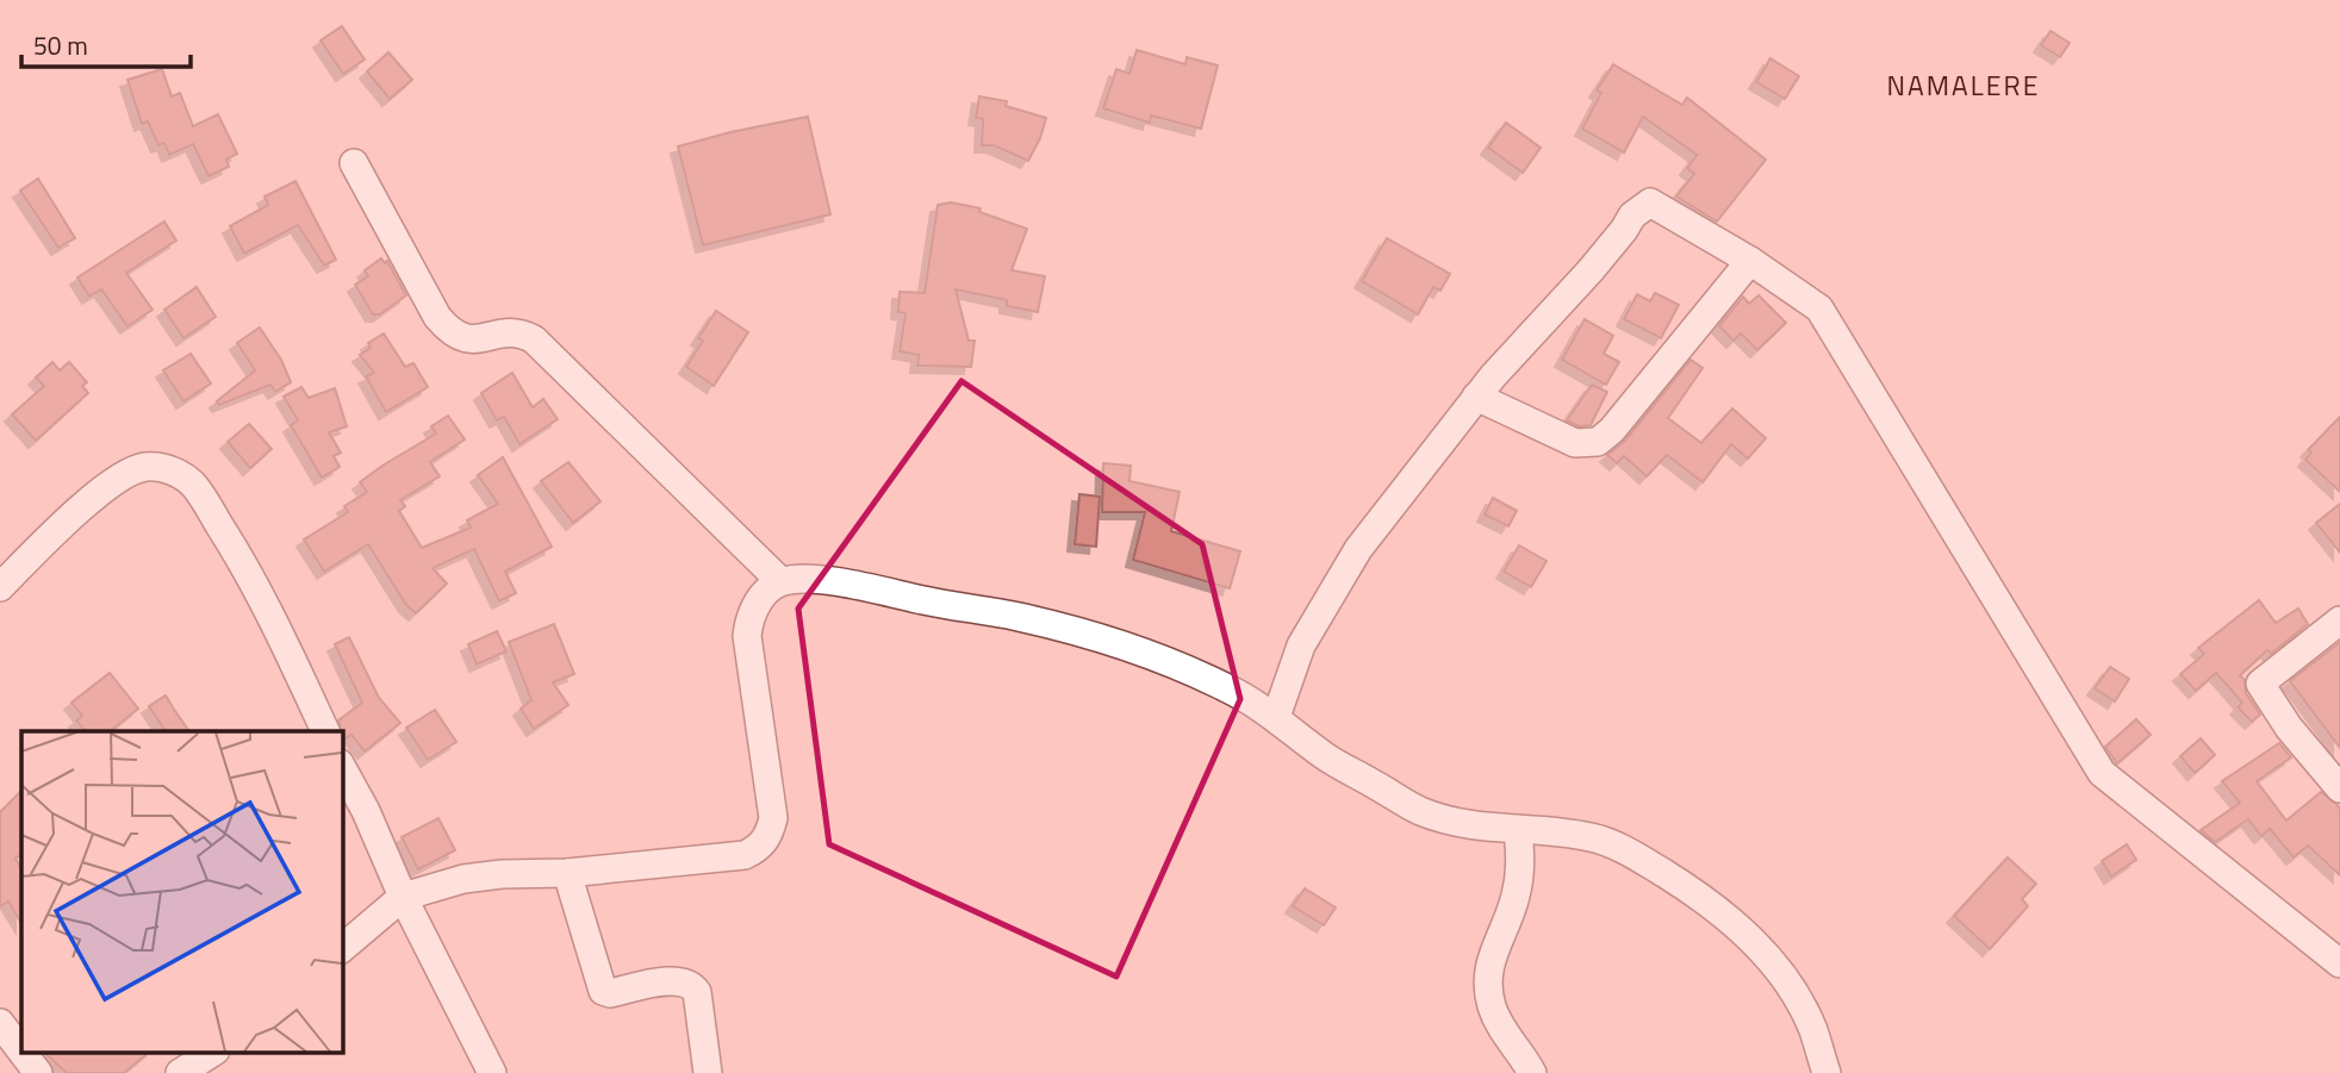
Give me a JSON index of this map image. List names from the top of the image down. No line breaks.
{"districts":["NAMALERE"],"scale_bar":"50 m"}
